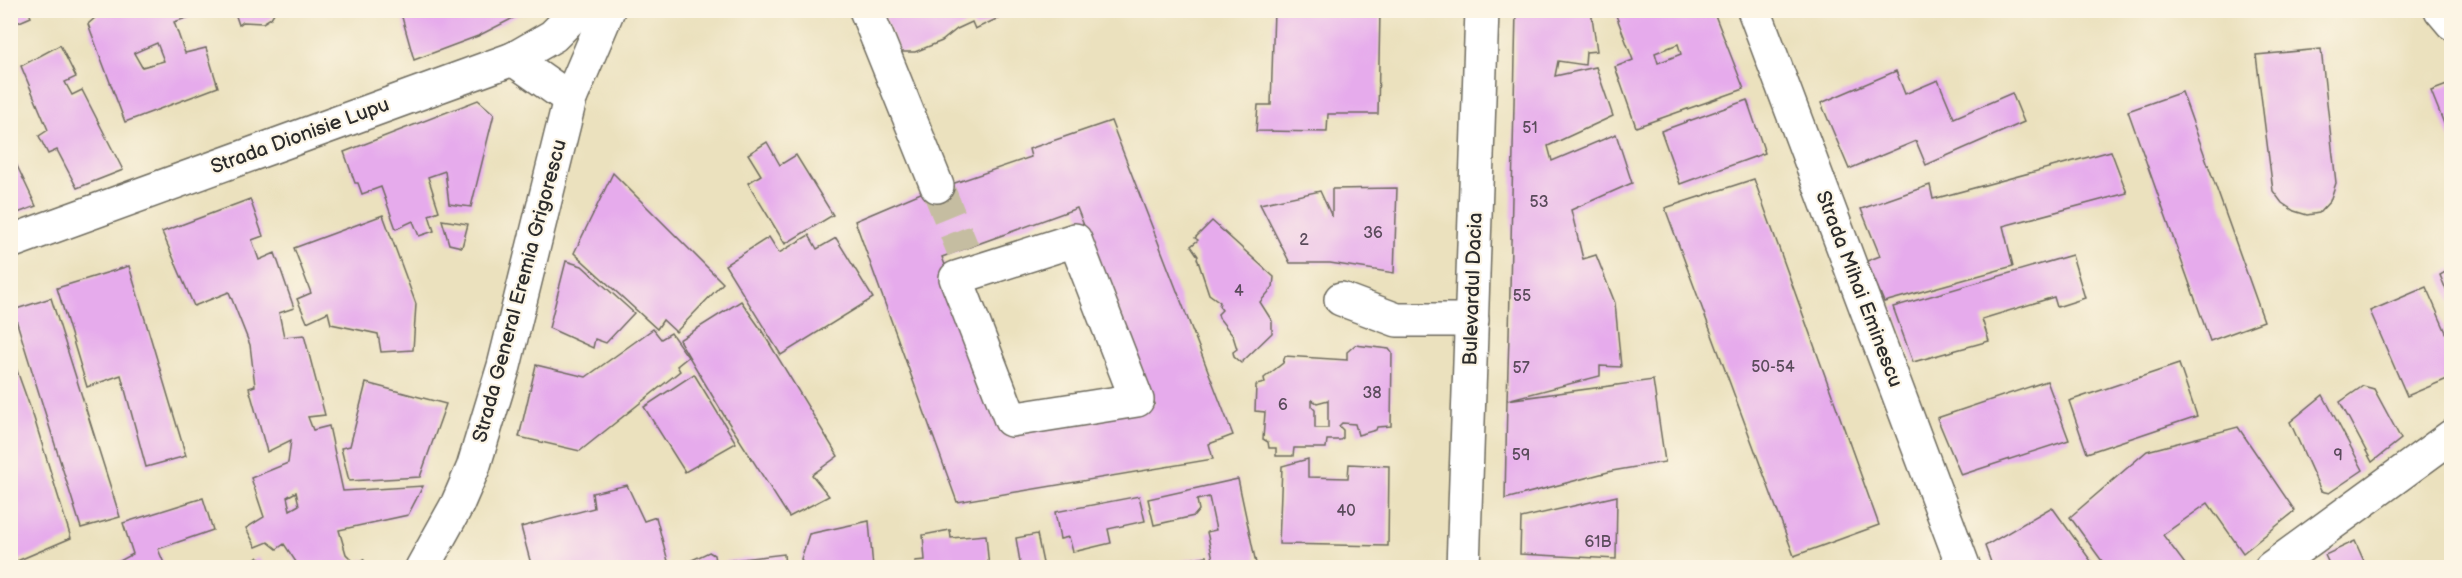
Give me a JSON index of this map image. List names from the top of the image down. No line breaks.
{"streets":{"street":["Strada Dionisie Lupu","Bulevardul Dacia","Strada Mihai Eminescu","Strada General Eremia Grigorescu"]},"house_numbers":["51","53","36","2","4","55","50-54","57","38","6","59","9","40","61B"]}
